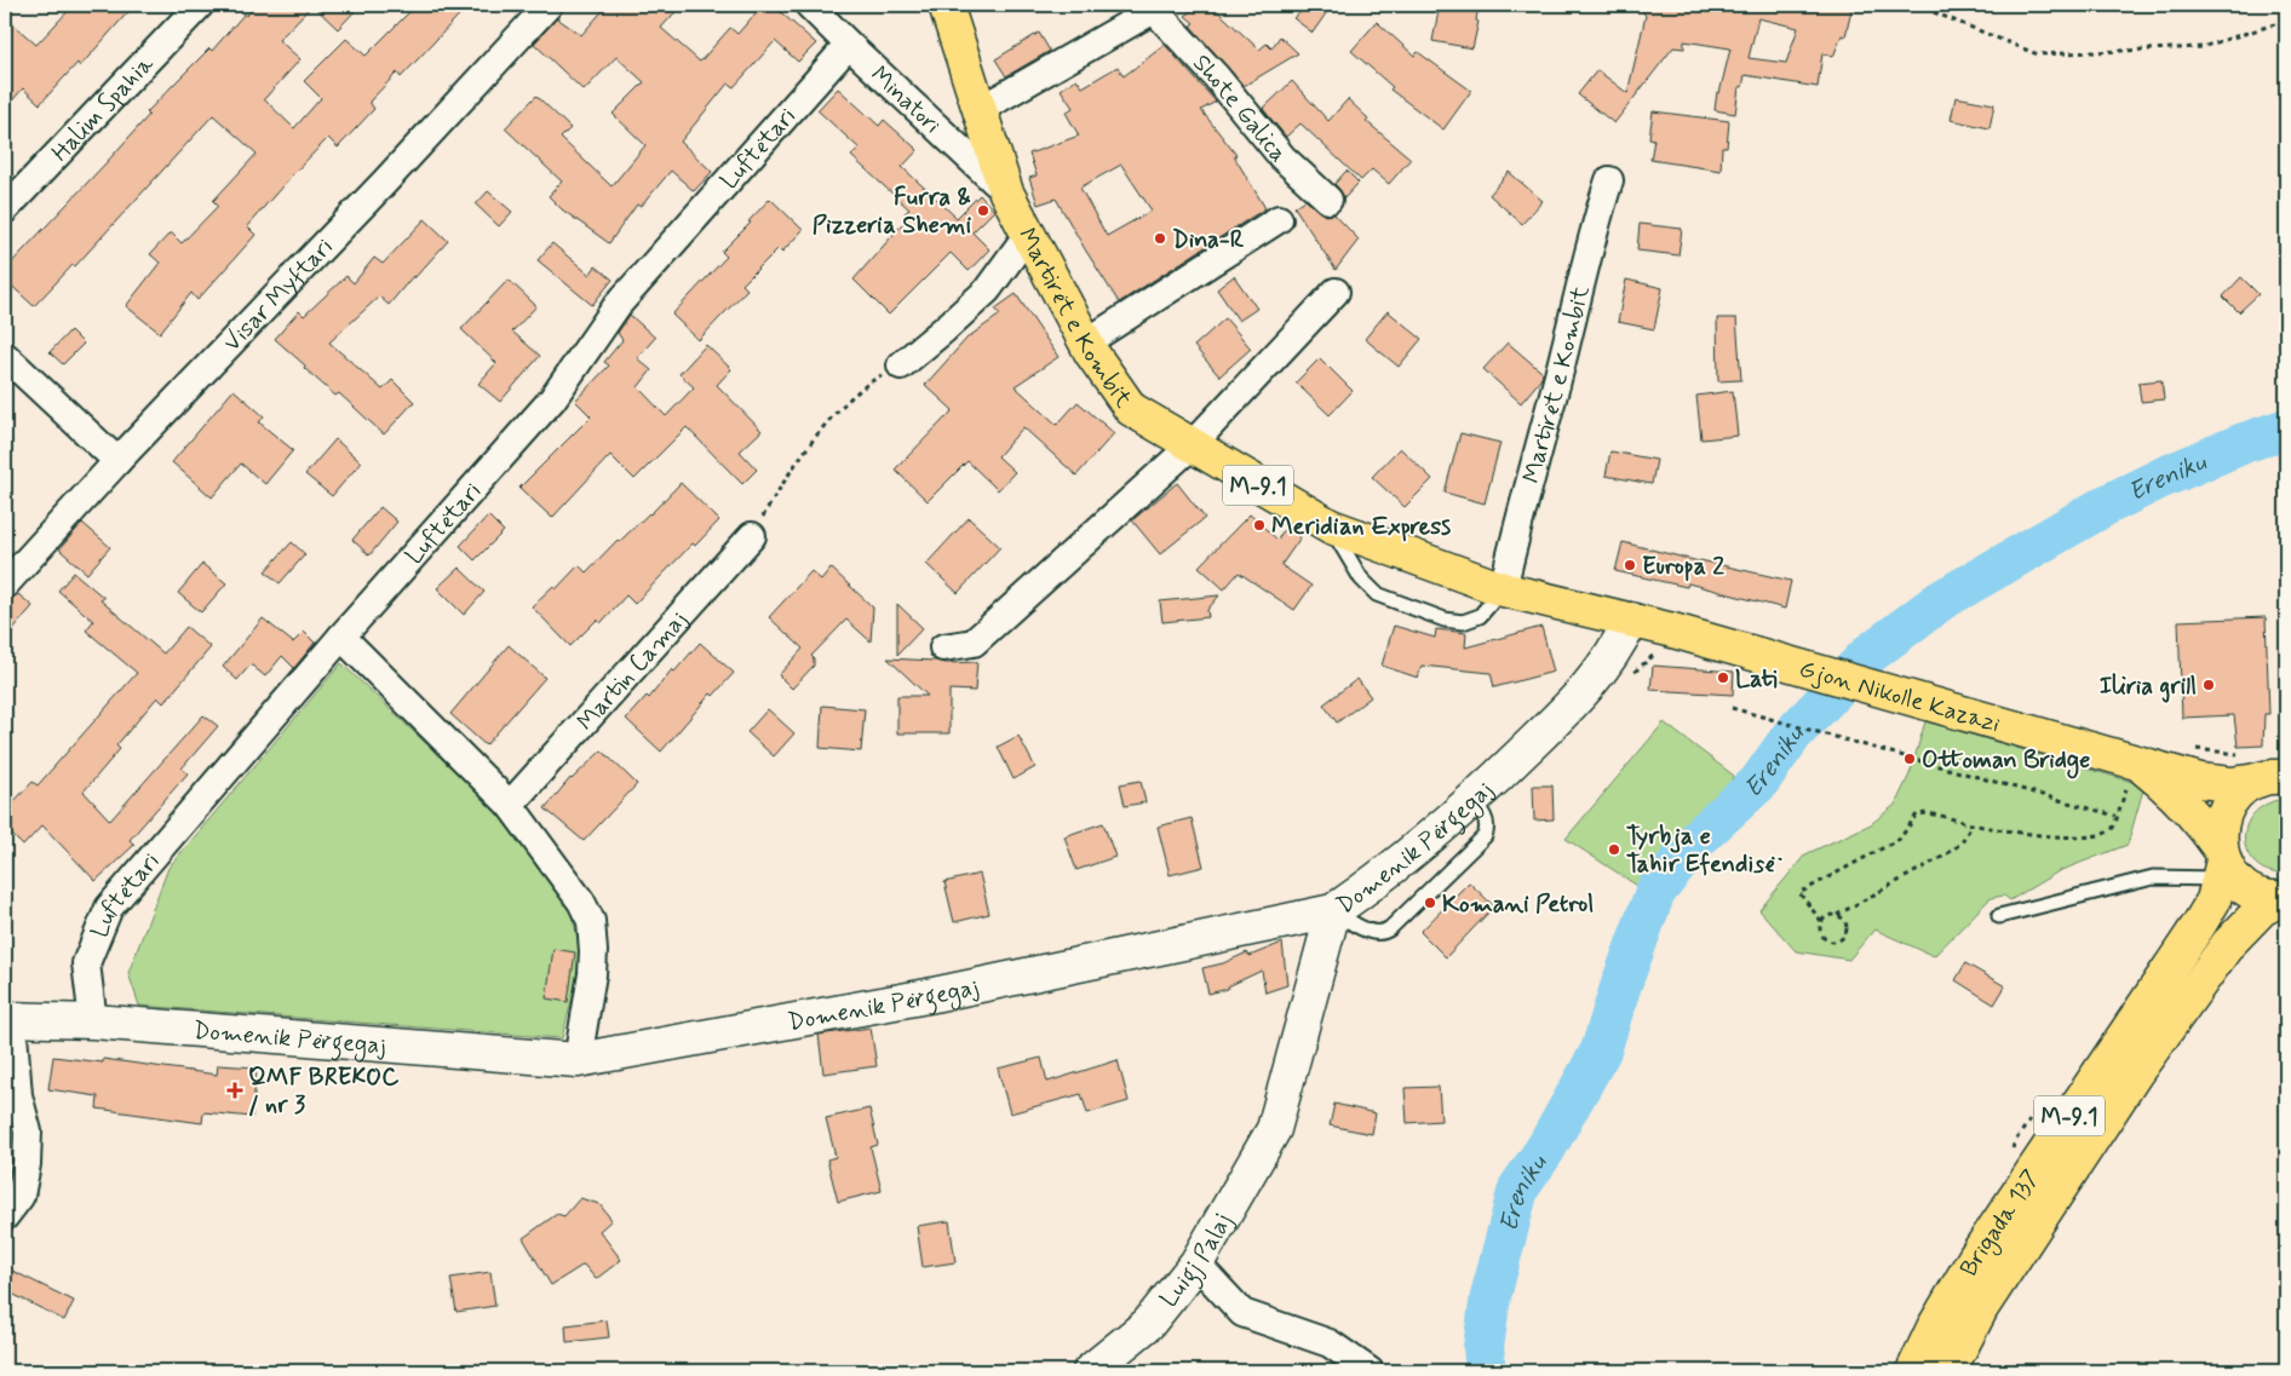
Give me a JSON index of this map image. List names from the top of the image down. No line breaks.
{"streets":{"main road":["Martirët e Kombit","M-9.1","Gjon Nikolle Kazazi","Domenik Përgegaj","Brigada 137","Luigj Palaj"],"street":["Minatori","Shote Galica","Halim Spahia","Luftëtari","Visar Myftari","Martin Camaj"]},"crossings":[["Minatori","Luftëtari"],["Minatori","Martirët e Kombit"],["Shote Galica","Martirët e Kombit"],["Luftëtari","Domenik Përgegaj"],["Martirët e Kombit","Gjon Nikolle Kazazi"],["Martirët e Kombit","Domenik Përgegaj"],["M-9.1","Gjon Nikolle Kazazi"],["M-9.1","Brigada 137"],["Gjon Nikolle Kazazi","Domenik Përgegaj"],["Domenik Përgegaj","Luigj Palaj"]],"water":["Ereniku"],"places":{"other":["Furra & Pizzeria Shemi","Dina-R","Meridian Express","Europa 2","Lati","Iliria grill","Ottoman Bridge","Tyrbja e Tahir Efendisë","Komani Petrol"],"health":["QMF BREKOC / nr 3"]}}
